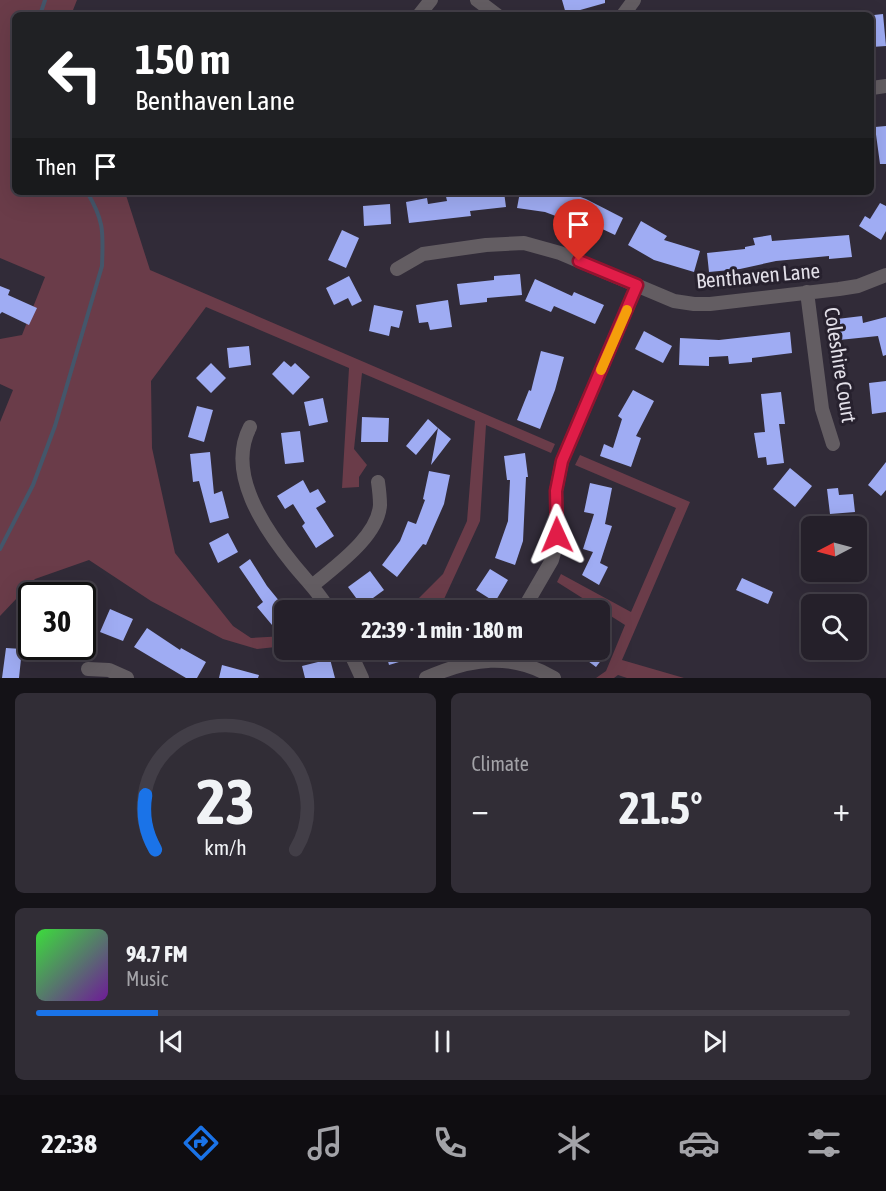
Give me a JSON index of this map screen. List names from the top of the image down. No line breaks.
{"streets":{"street":["Benthaven Lane","Coleshire Court"]},"crossings":[["Benthaven Lane","Coleshire Court"]],"north":"left","page":{"turn":["150 m","Benthaven Lane"],"then":"Then","limit":"30","trip":"22:39 · 1 min · 180 m","tile":"Climate","heat":["−","21.5°","+"],"song":["94.7 FM","Music"],"tabs":"22:38","gauge":["23","km/h"]}}
